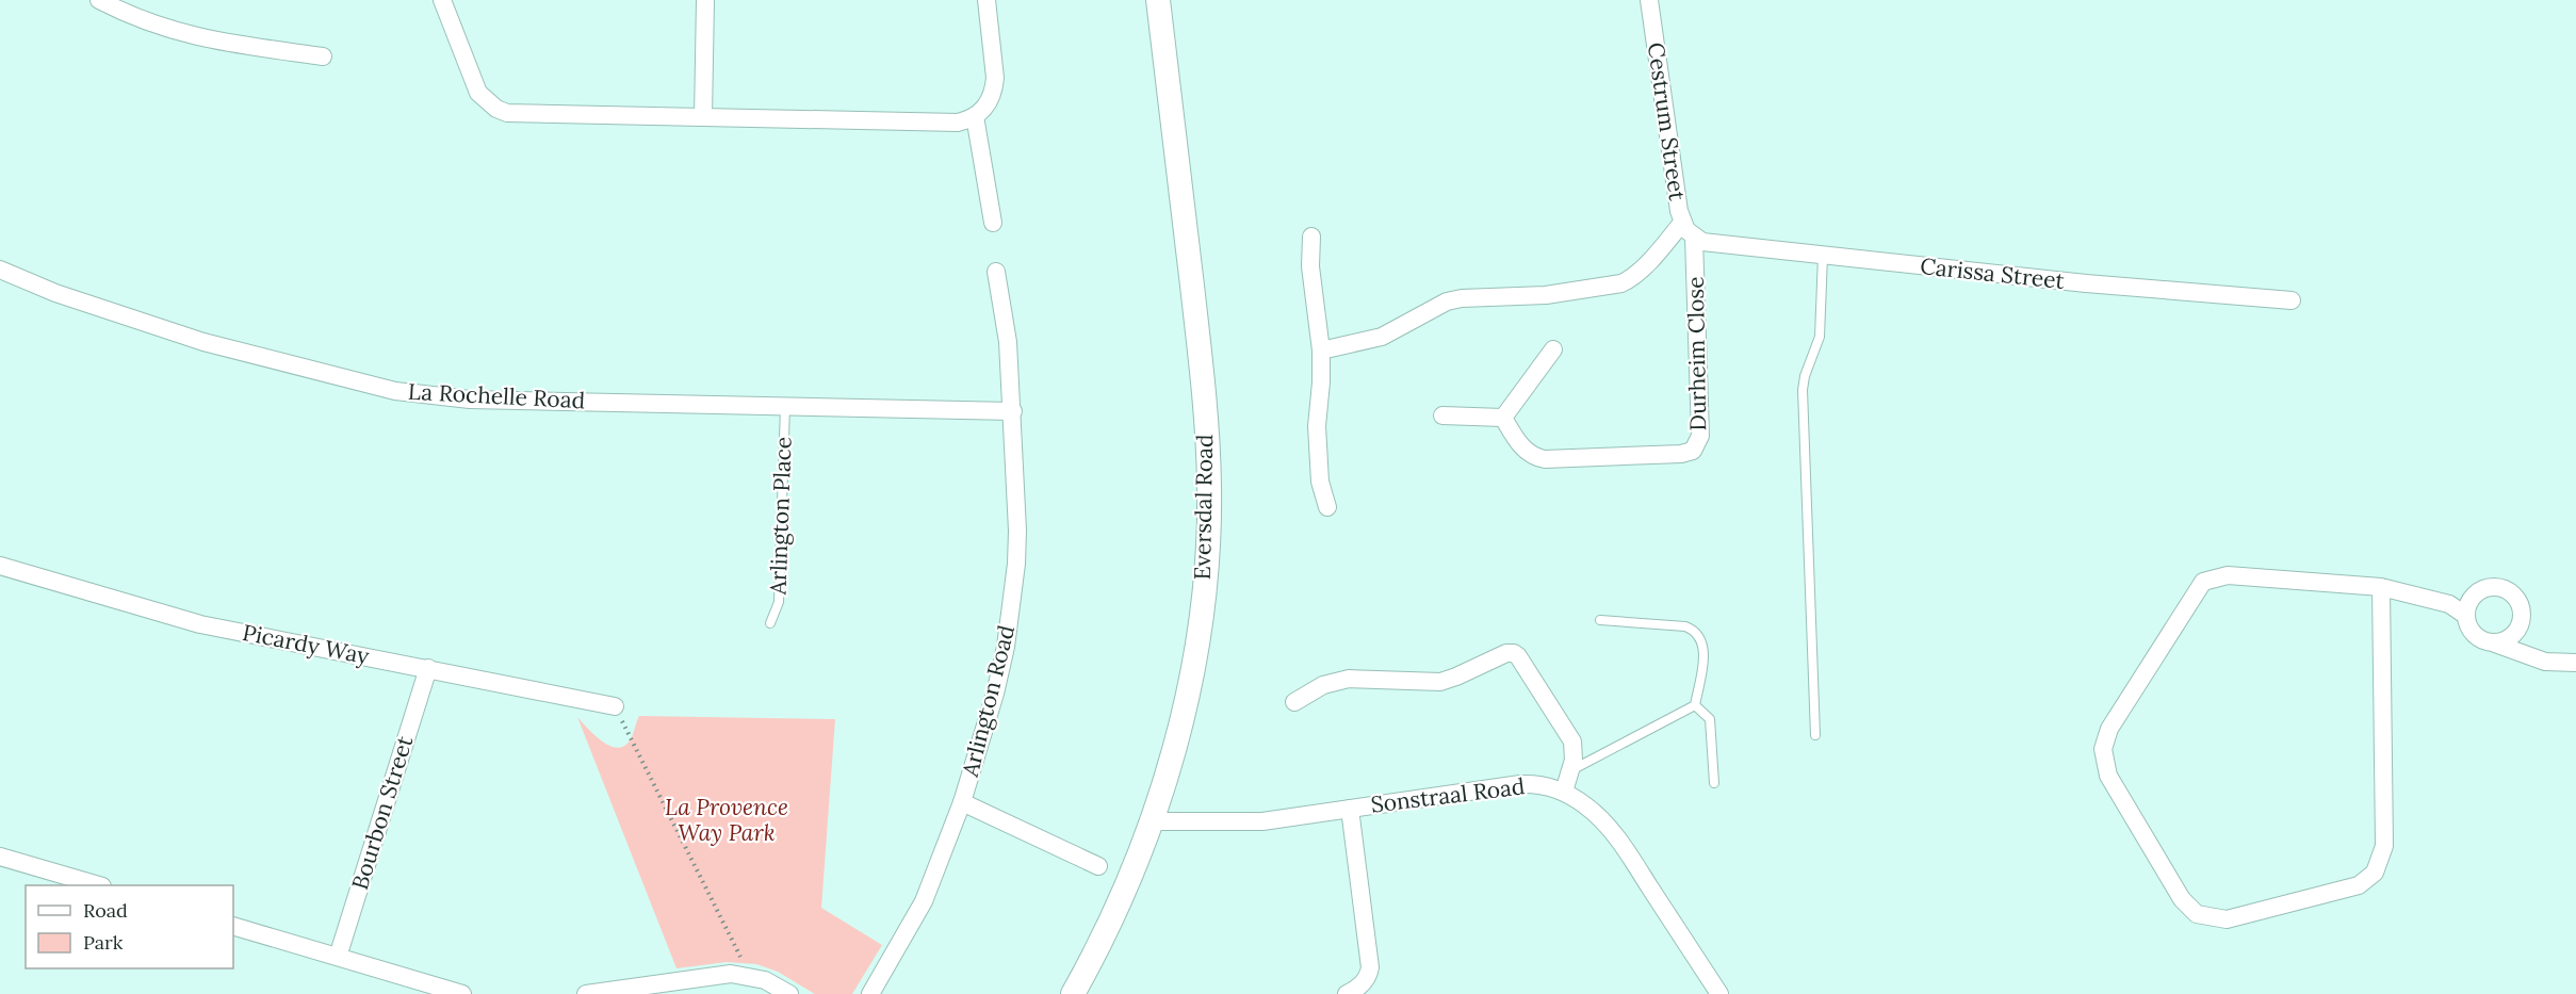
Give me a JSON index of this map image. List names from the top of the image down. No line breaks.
{"streets":{"street":["Cestrum Street","Carissa Street","Durheim Close","La Rochelle Road","Eversdal Road","Picardy Way","Arlington Road","Sonstraal Road","Bourbon Street"],"lane":["Arlington Place"]},"crossings":[["Cestrum Street","Carissa Street"],["Cestrum Street","Durheim Close"],["Carissa Street","Durheim Close"],["La Rochelle Road","Arlington Place"],["La Rochelle Road","Arlington Road"],["Eversdal Road","Sonstraal Road"],["Picardy Way","Bourbon Street"]],"parks":["La Provence Way Park"],"legend":["Road","Park"]}
